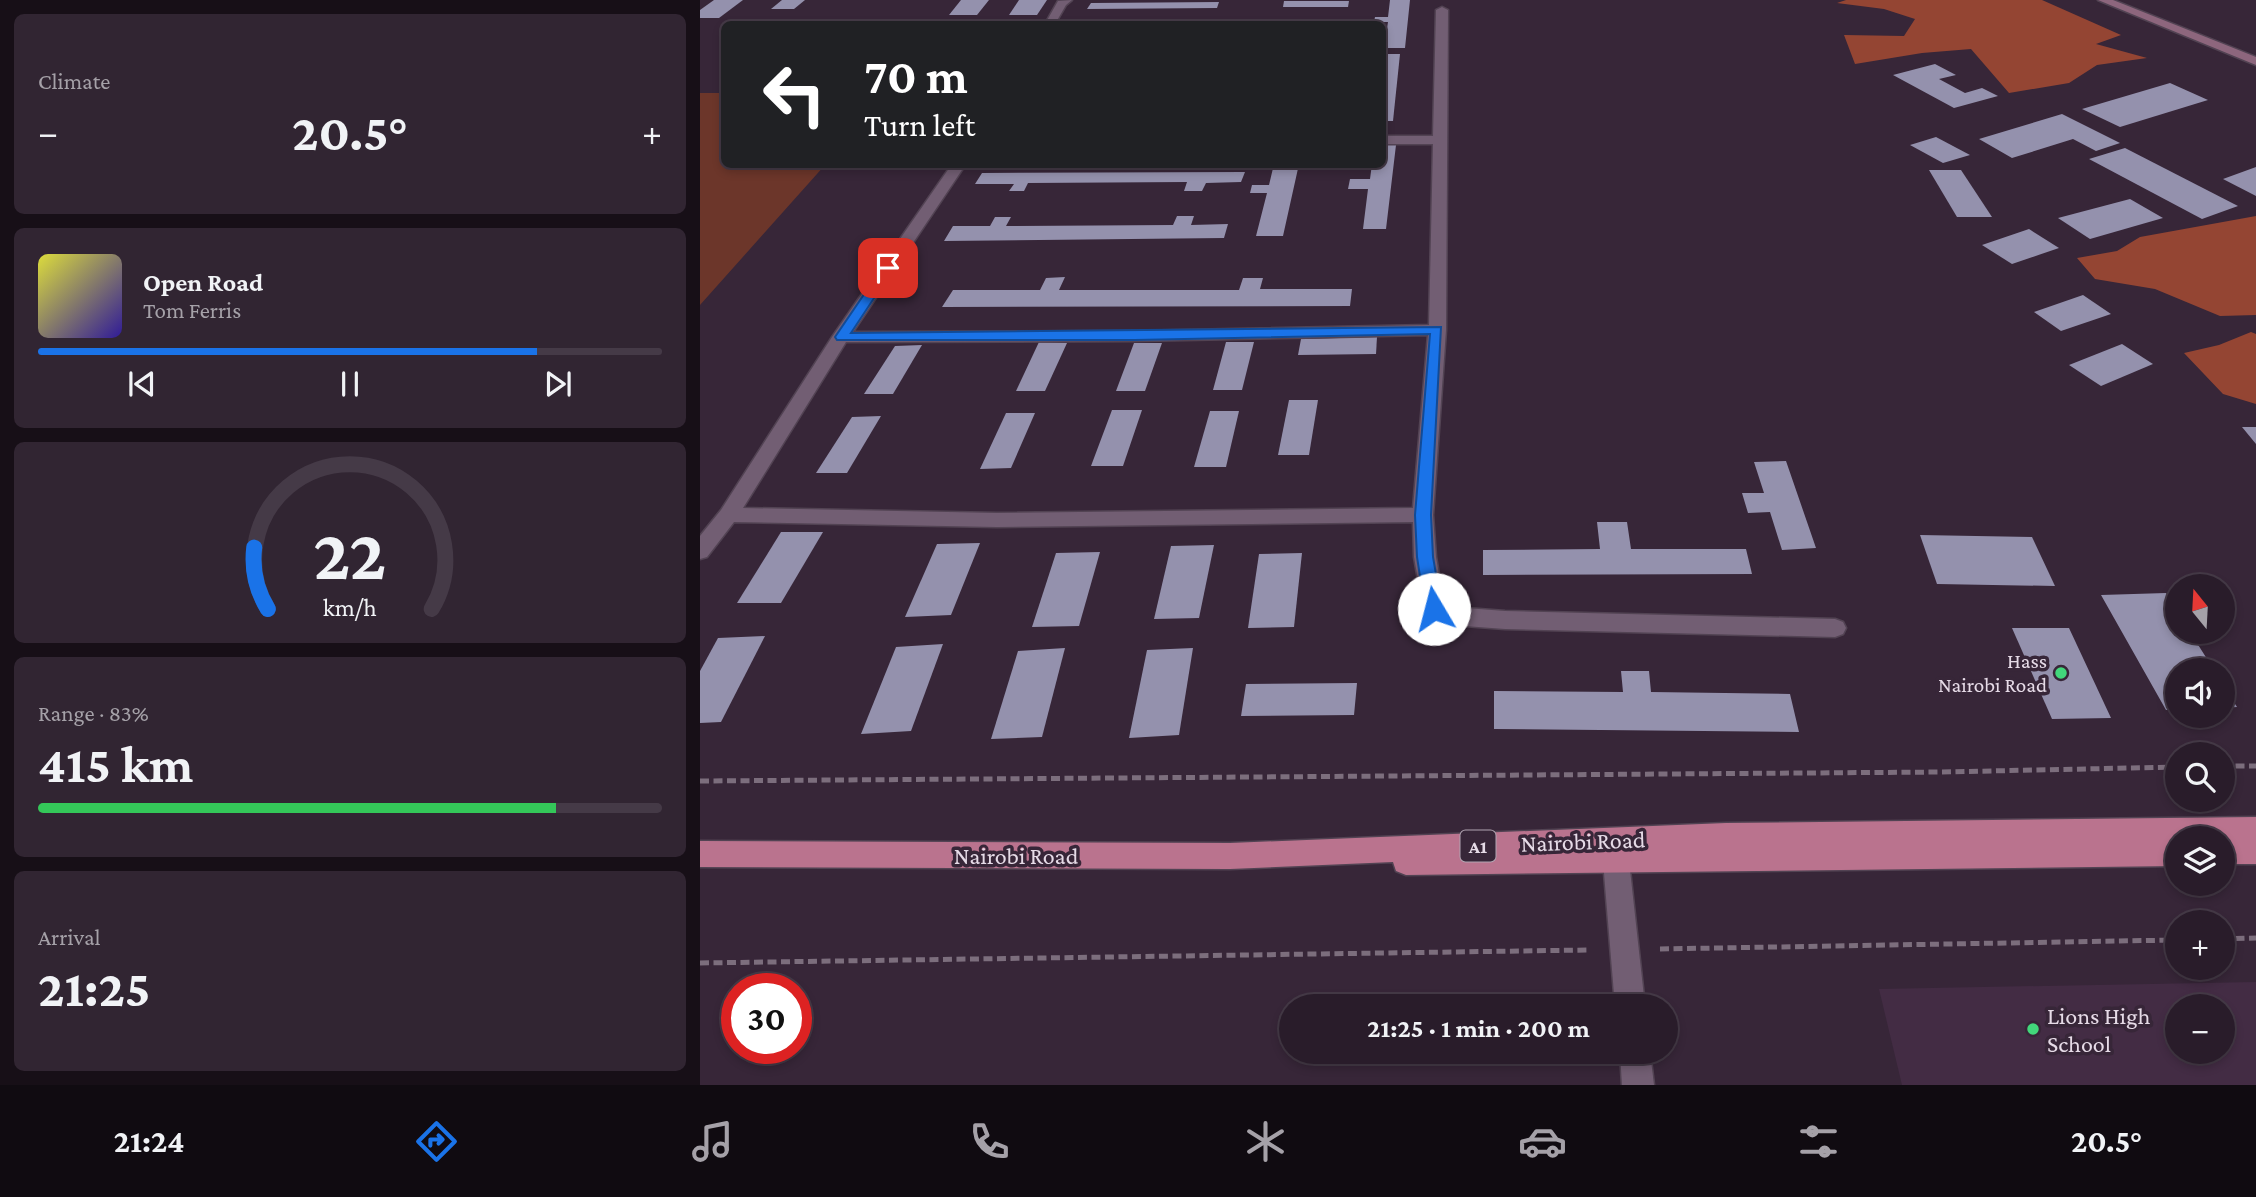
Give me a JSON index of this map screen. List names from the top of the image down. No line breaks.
{"streets":{"highway":["Nairobi Road","A1"]},"places":["Hass Nairobi Road","Lions High School"],"north":"top","page":{"tile":["Climate",["Range · 83%","415 km"],["Arrival","21:25"]],"turn":["70 m","Turn left"],"heat":["−","20.5°","+"],"song":["Open Road","Tom Ferris"],"map_buttons":["+","−"],"limit":"30","trip":"21:25 · 1 min · 200 m","tabs":["21:24","20.5°"],"gauge":["22","km/h"]}}
